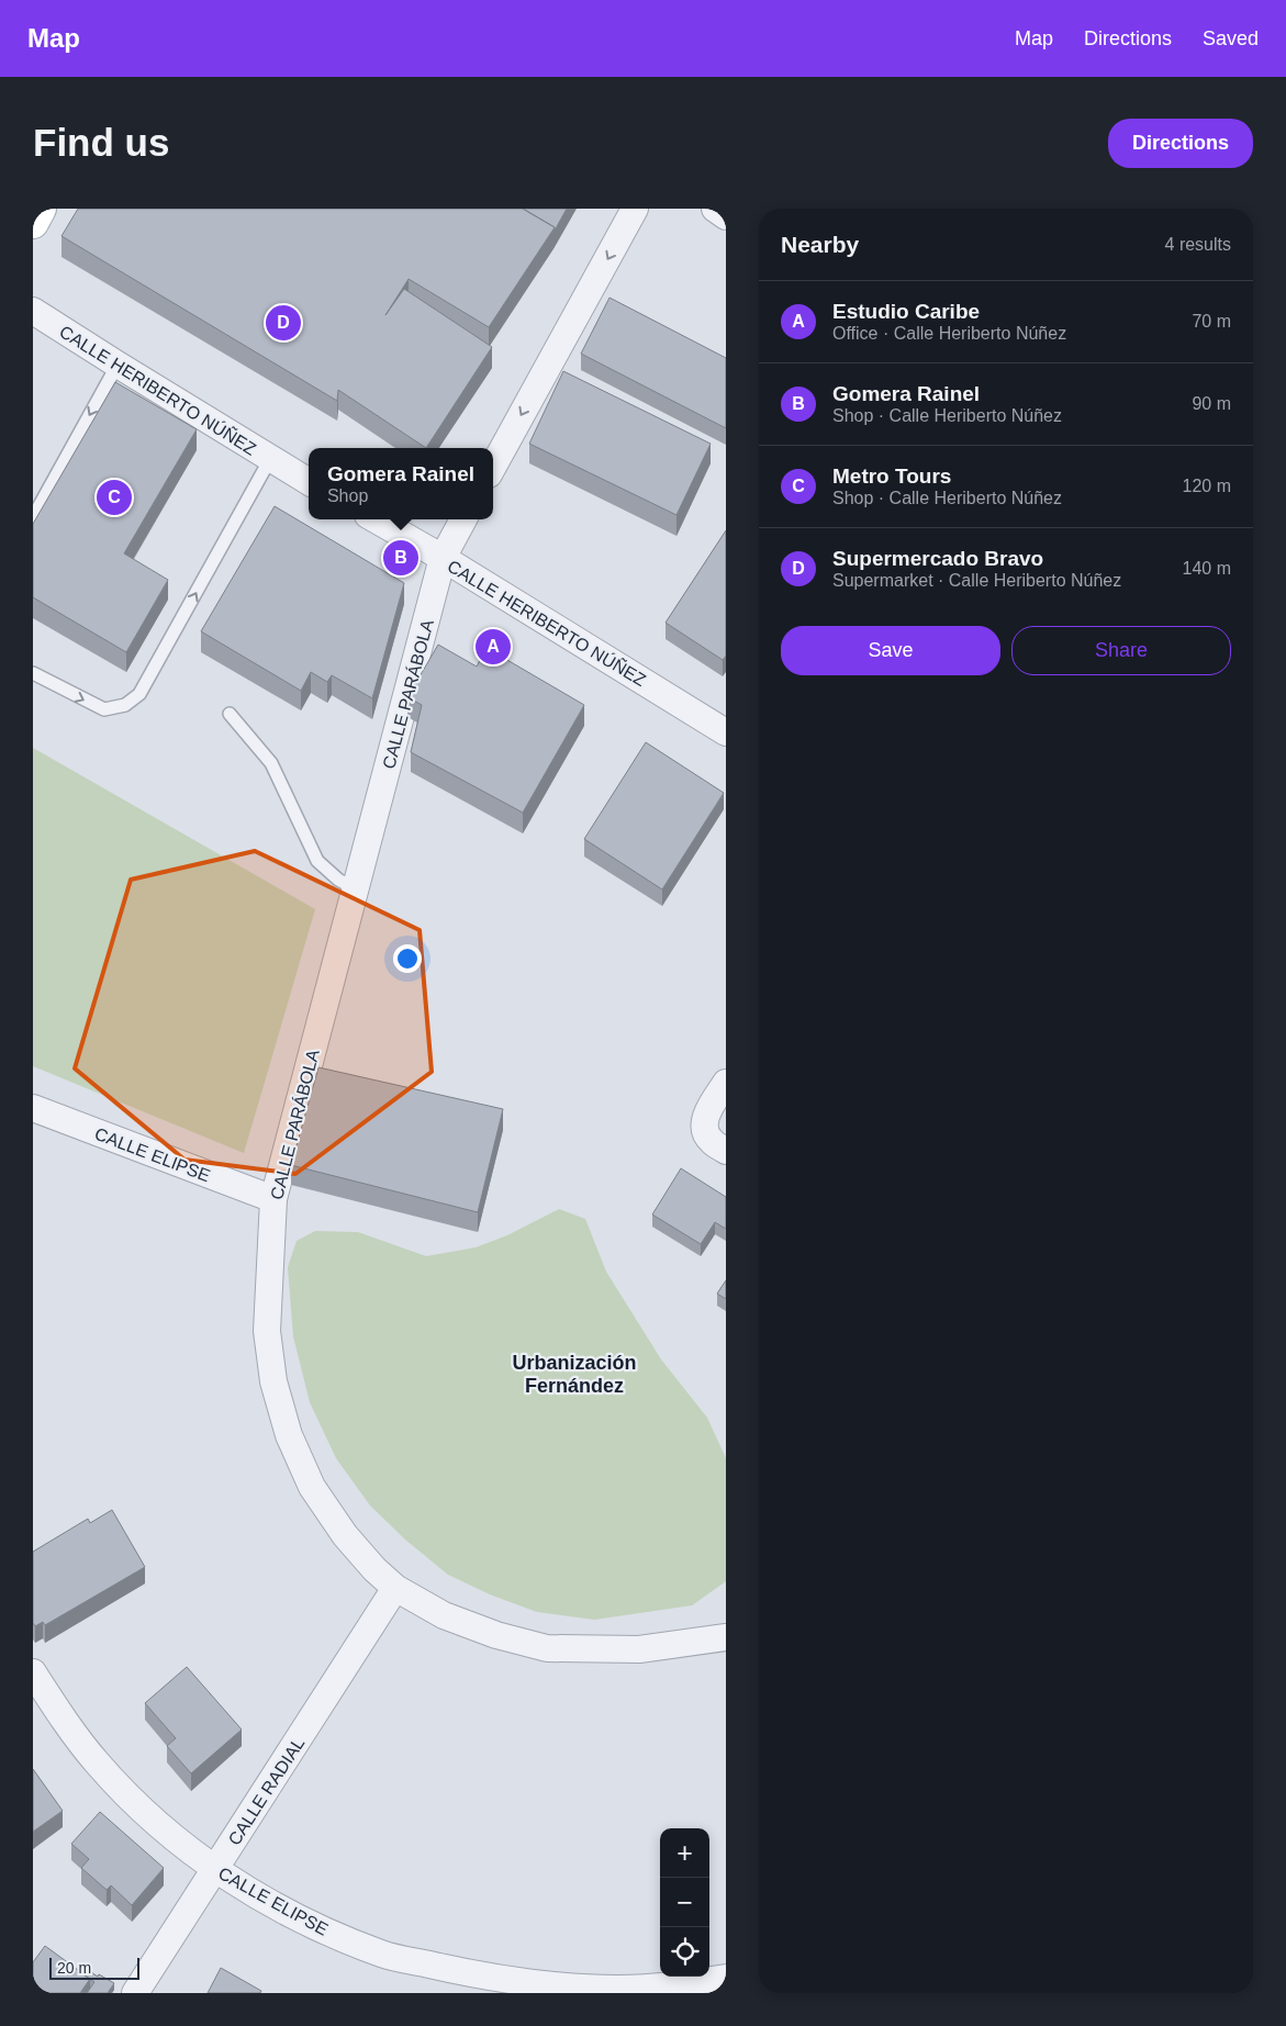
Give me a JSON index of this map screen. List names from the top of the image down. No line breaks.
{"streets":{"street":["CALLE HERIBERTO NÚÑEZ","CALLE PARÁBOLA","CALLE ELIPSE","CALLE RADIAL"]},"crossings":[["CALLE HERIBERTO NÚÑEZ","CALLE PARÁBOLA"],["CALLE PARÁBOLA","CALLE ELIPSE"],["CALLE PARÁBOLA","CALLE RADIAL"],["CALLE ELIPSE","CALLE RADIAL"]],"districts":["Urbanización Fernández"],"scale_bar":"20 m","page":{"header":"Map","nav":["Map","Directions","Saved"],"buttons":["Directions",["Save","Share"]],"title":"Find us","heading":["Nearby","4 results"],"list":[{"mark":"A","name":"Estudio Caribe","note":"Office · Calle Heriberto Núñez","value":"70 m"},{"mark":"B","name":"Gomera Rainel","note":"Shop · Calle Heriberto Núñez","value":"90 m"},{"mark":"C","name":"Metro Tours","note":"Shop · Calle Heriberto Núñez","value":"120 m"},{"mark":"D","name":"Supermercado Bravo","note":"Supermarket · Calle Heriberto Núñez","value":"140 m"}],"pins":["D","C","B","A"],"popup":["Gomera Rainel","Shop"],"map_buttons":["+","−"],"scale":"20 m"}}
